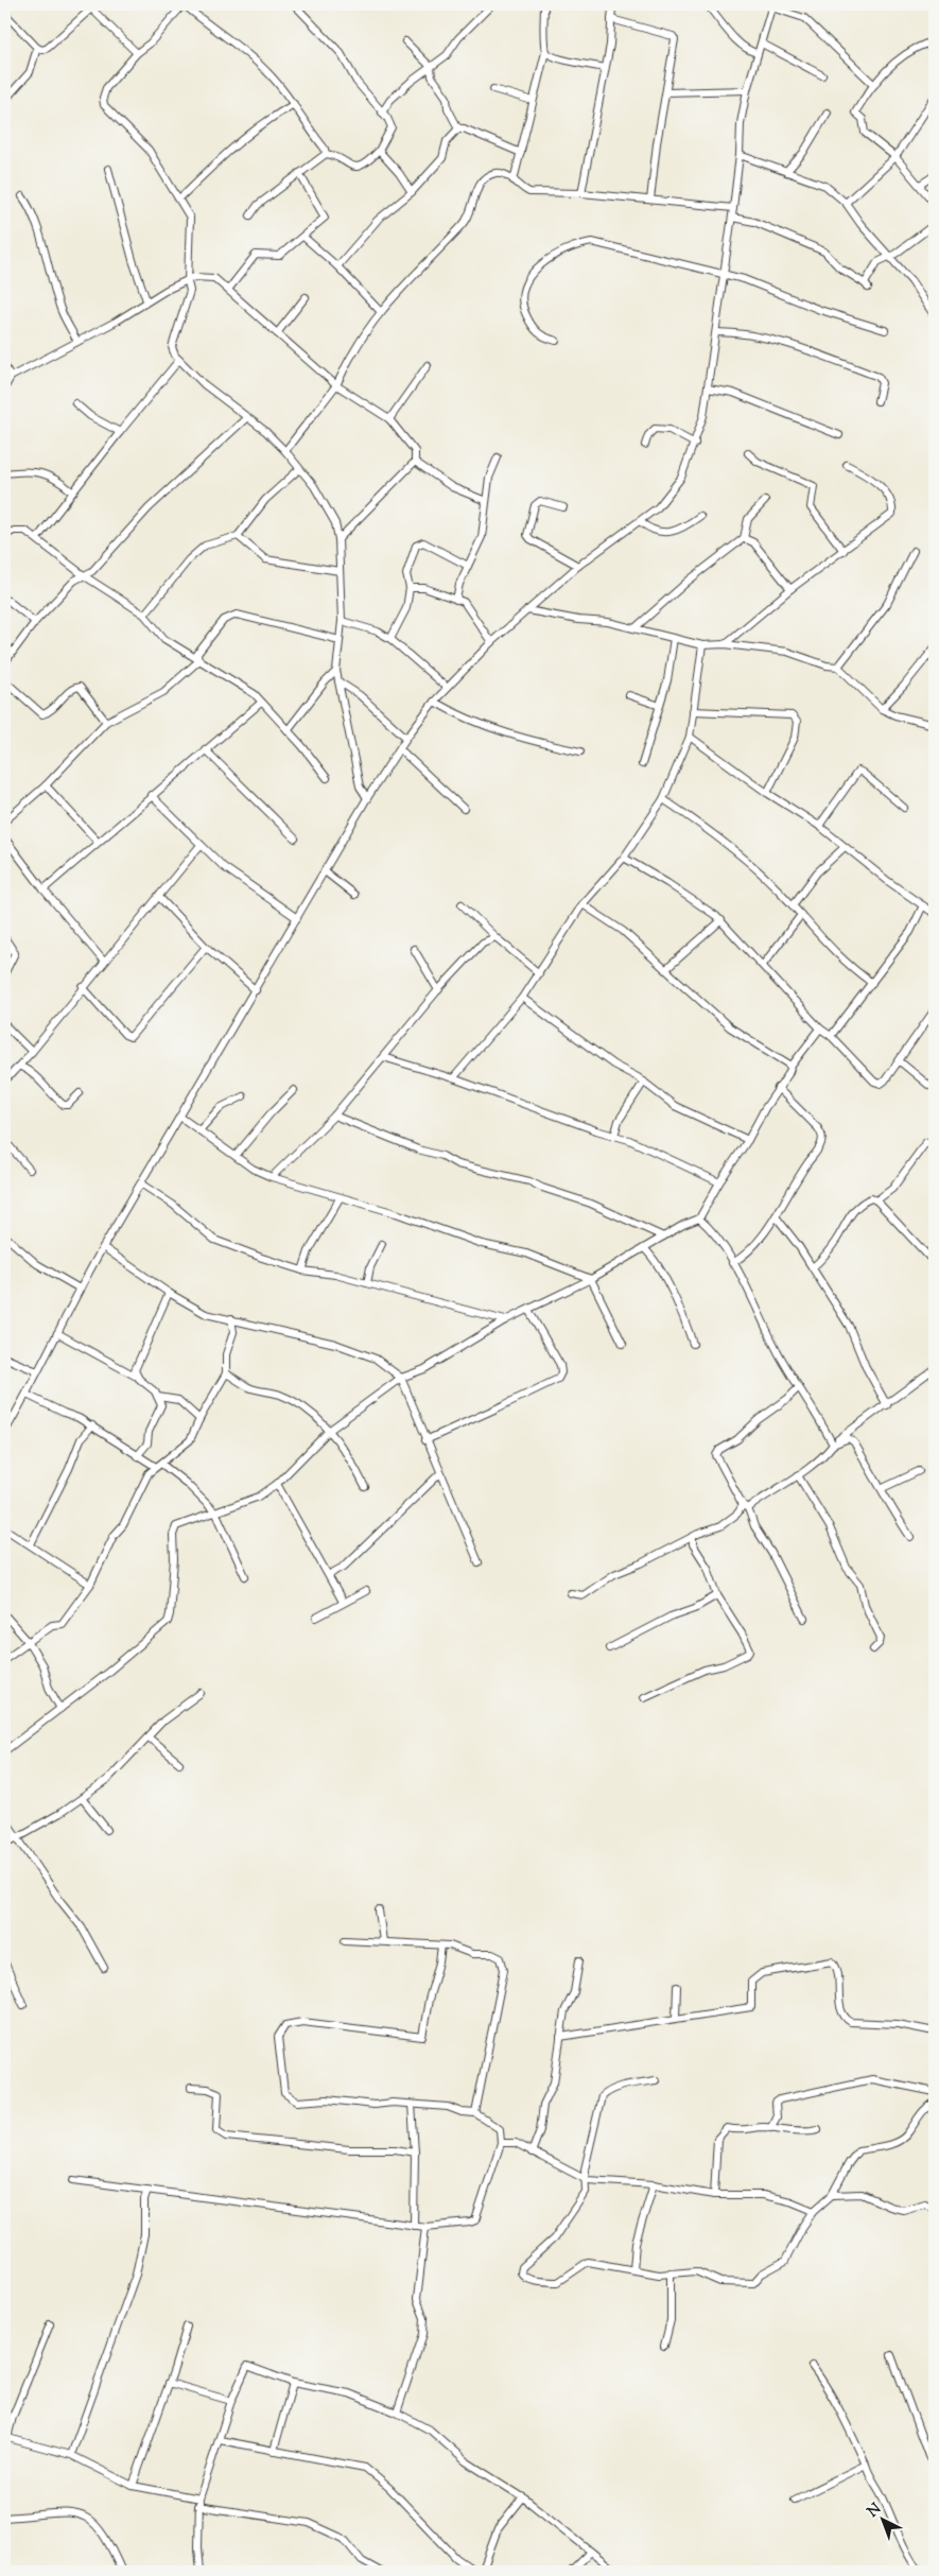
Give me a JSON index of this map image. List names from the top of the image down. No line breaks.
{"north":"top left"}
